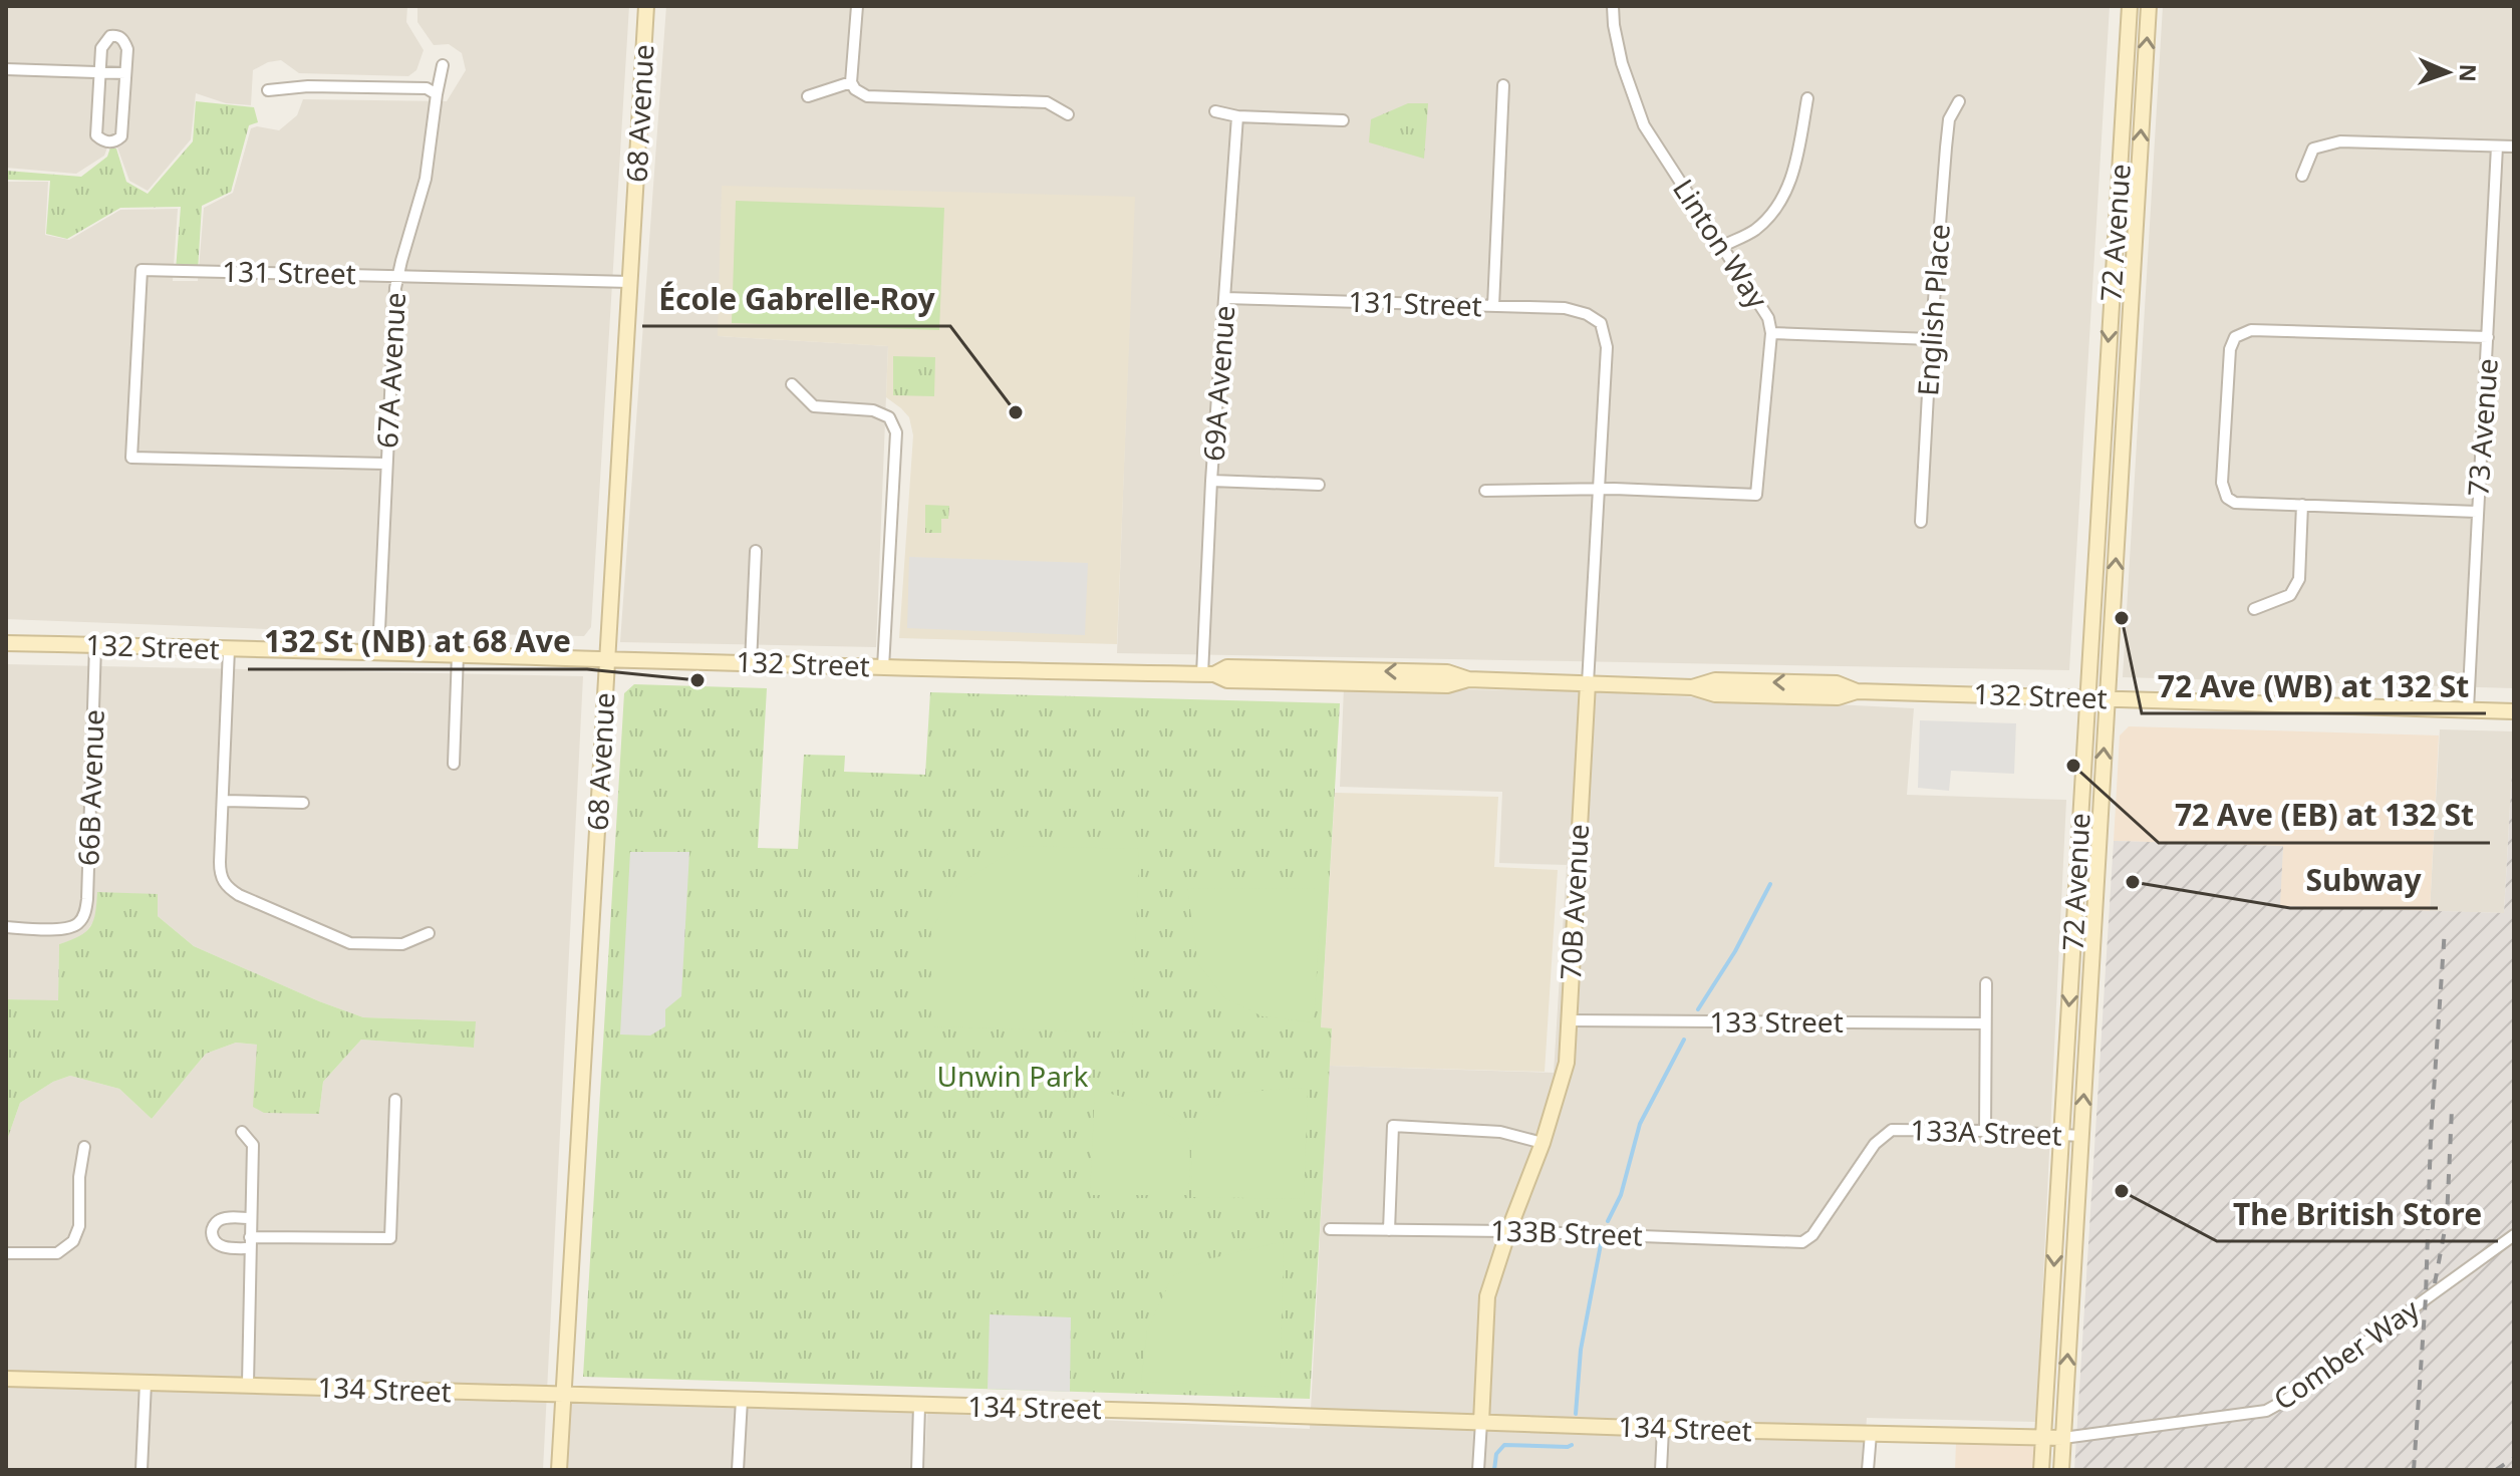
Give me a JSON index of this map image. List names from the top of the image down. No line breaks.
{"streets":{"main road":["68 Avenue","72 Avenue","132 Street","70B Avenue","134 Street"],"street":["Linton Way","131 Street","English Place","67A Avenue","69A Avenue","73 Avenue","66B Avenue","133 Street","133A Street","133B Street","Comber Way"]},"crossings":[["68 Avenue","131 Street"],["68 Avenue","132 Street"],["68 Avenue","134 Street"],["72 Avenue","132 Street"],["72 Avenue","133A Street"],["72 Avenue","Comber Way"],["72 Avenue","134 Street"],["Linton Way","70B Avenue"],["131 Street","67A Avenue"],["131 Street","69A Avenue"],["131 Street","70B Avenue"],["67A Avenue","132 Street"],["69A Avenue","132 Street"],["73 Avenue","132 Street"],["132 Street","66B Avenue"],["132 Street","70B Avenue"],["70B Avenue","133 Street"],["70B Avenue","133B Street"],["70B Avenue","134 Street"],["133A Street","133B Street"],["Comber Way","134 Street"]],"parks":["Unwin Park"],"places":["École Gabrelle-Roy","72 Ave (WB) at 132 St","132 St (NB) at 68 Ave","72 Ave (EB) at 132 St","Subway","The British Store"],"north":"right"}
